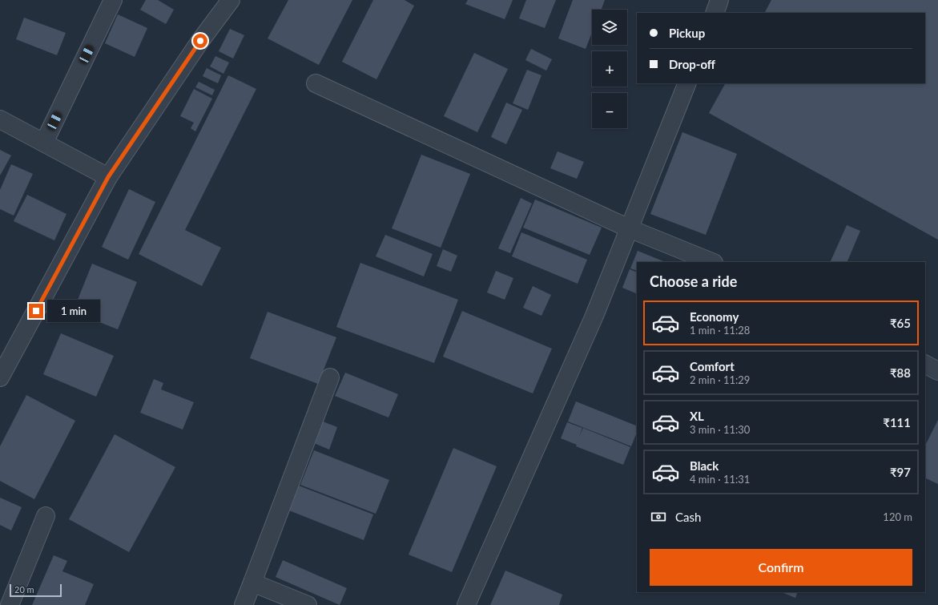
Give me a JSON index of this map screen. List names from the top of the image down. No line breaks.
{"scale_bar":"20 m","page":{"map_buttons":["+","−"],"banner":["Pickup","Drop-off"],"heading":"Choose a ride","bubble":"1 min","list":[{"name":"Economy","note":"1 min · 11:28","value":"₹65"},{"name":"Comfort","note":"2 min · 11:29","value":"₹88"},{"name":"XL","note":"3 min · 11:30","value":"₹111"},{"name":"Black","note":"4 min · 11:31","value":"₹97"}],"pay":["Cash","120 m"],"buttons":"Confirm","scale":"20 m"}}
